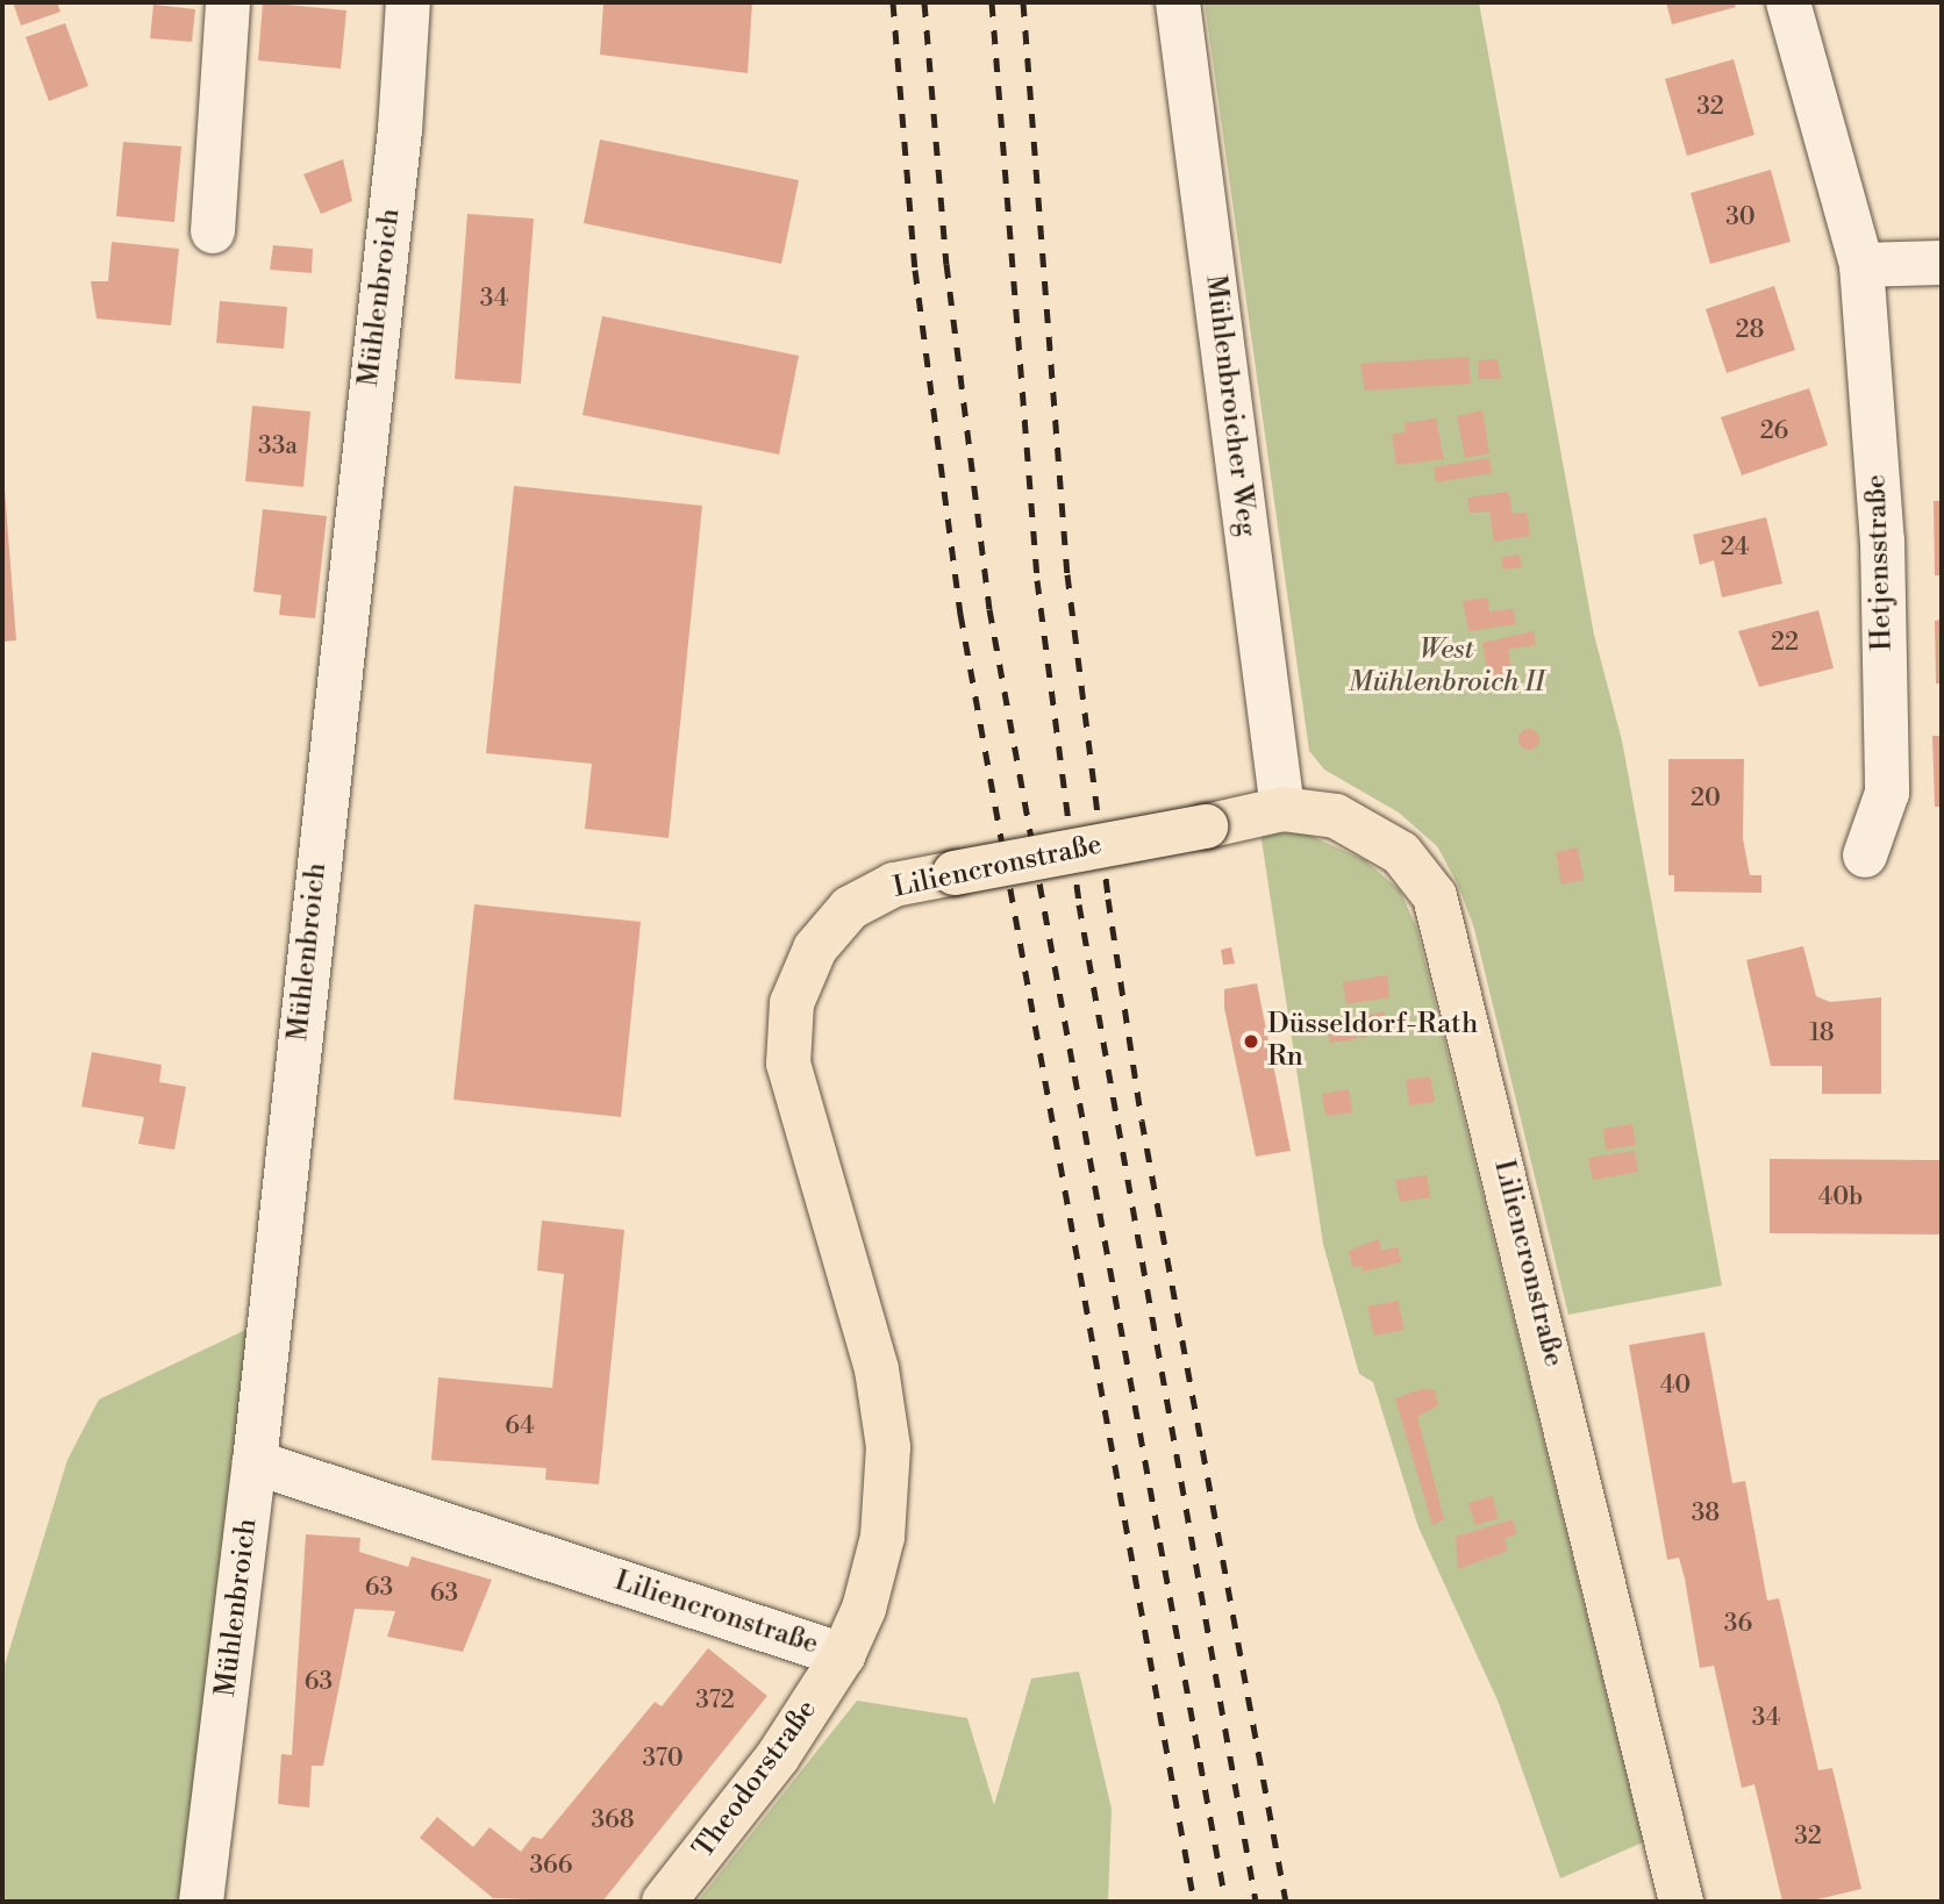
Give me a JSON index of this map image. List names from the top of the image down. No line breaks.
{"streets":{"main road":["Liliencronstraße","Theodorstraße"],"street":["Mühlenbroich","Mühlenbroicher Weg","Hetjensstraße"]},"crossings":[["Mühlenbroich","Liliencronstraße"],["Mühlenbroicher Weg","Liliencronstraße"],["Liliencronstraße","Theodorstraße"]],"parks":["West Mühlenbroich II"],"places":["Düsseldorf-Rath Rn"],"house_numbers":["32","30","34","28","26","33a","24","22","20","18","40b","40","64","38","63","63","36","63","372","34","370","368","32","366"]}
